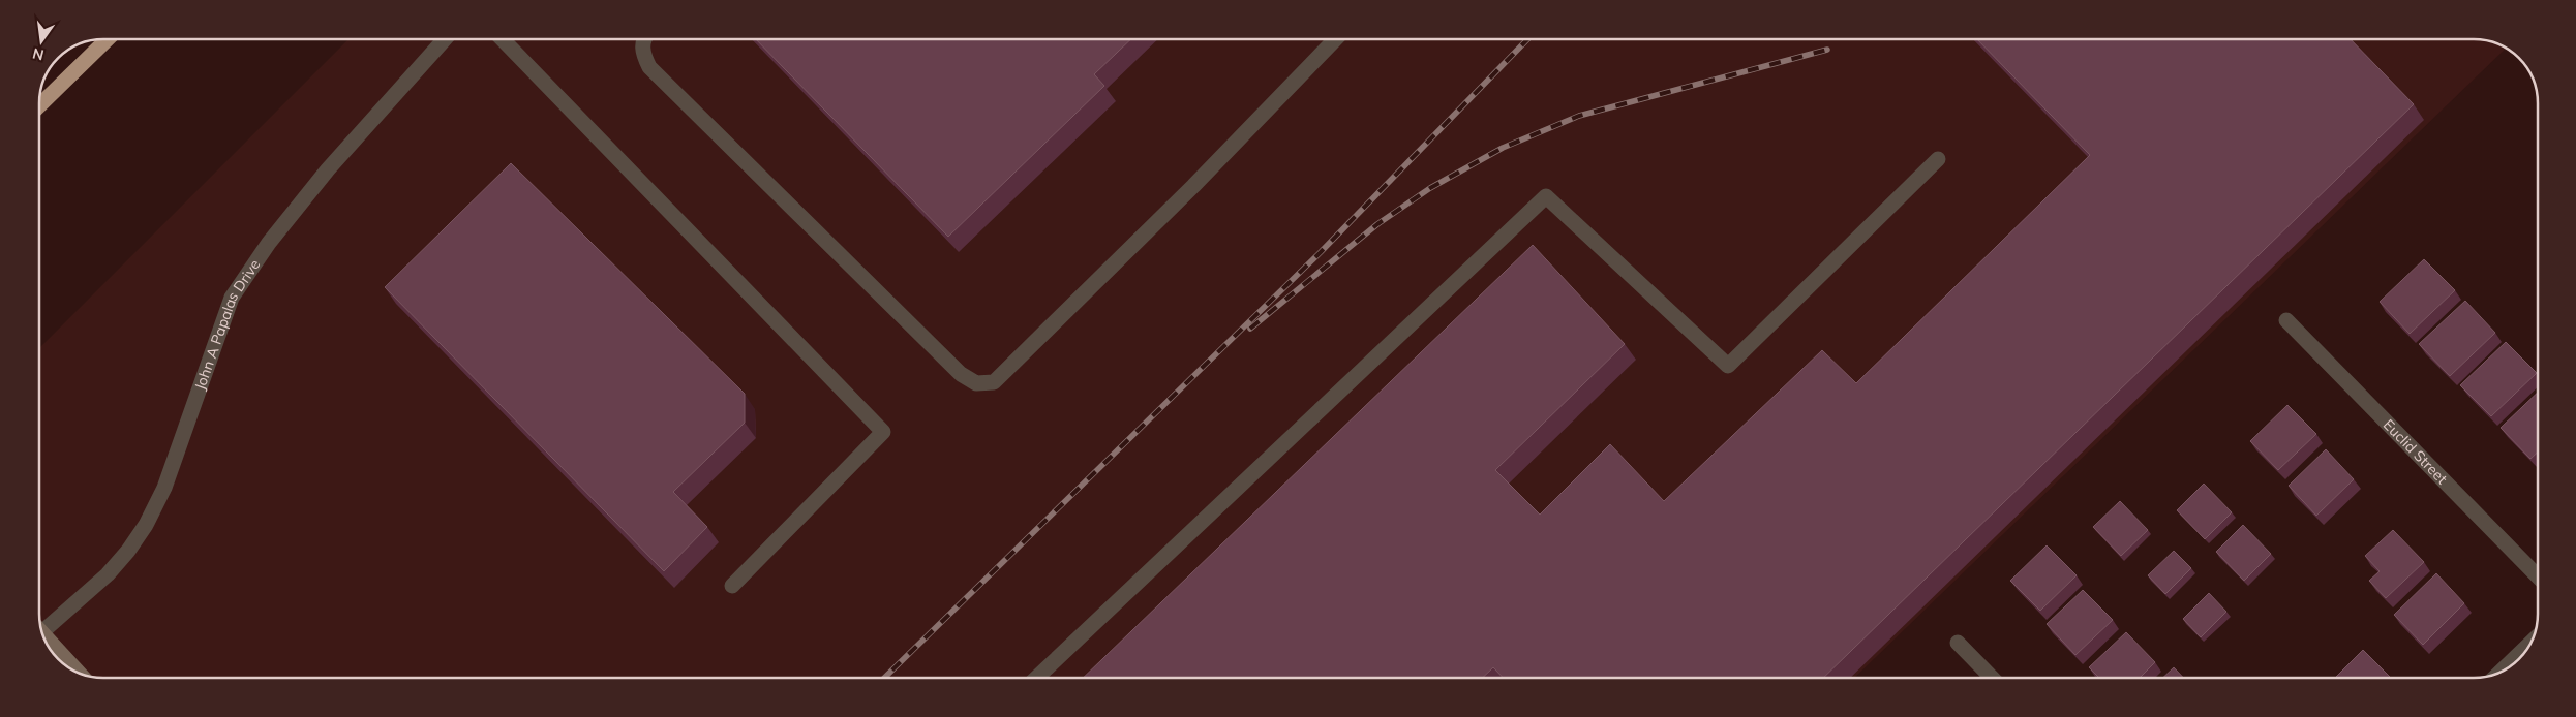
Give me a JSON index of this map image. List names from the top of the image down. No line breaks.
{"streets":{"street":["John A Papalas Drive","Euclid Street"]},"north":"bottom"}
